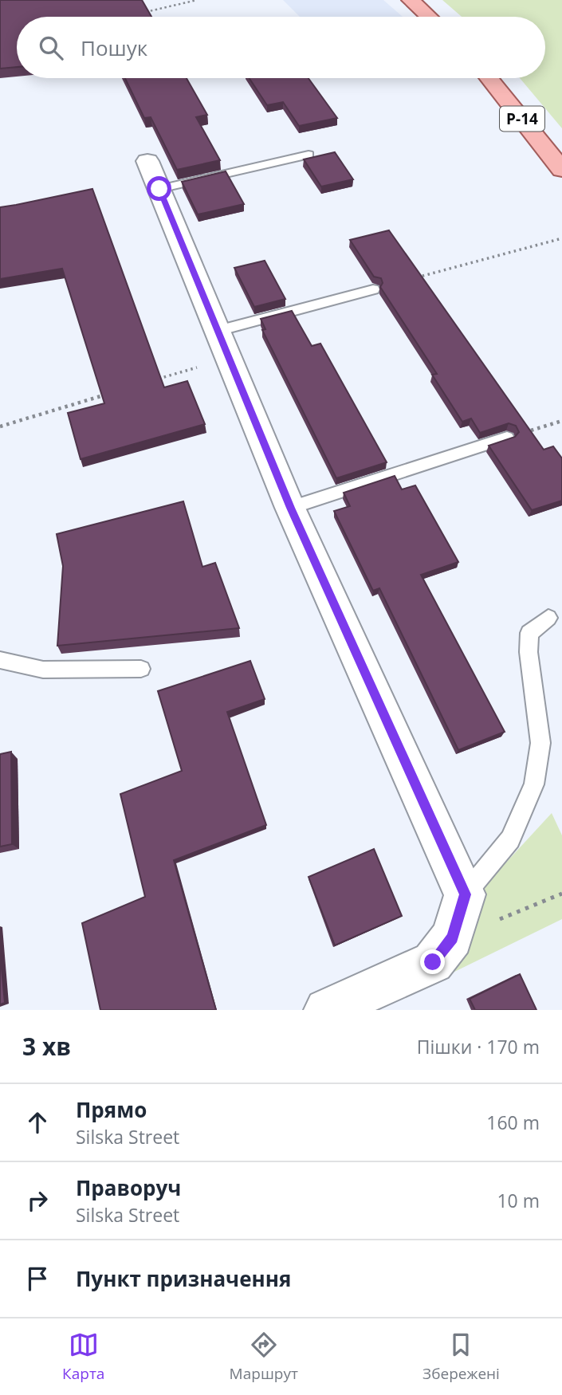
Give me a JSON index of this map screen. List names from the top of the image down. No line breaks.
{"streets":{"main road":["Р-14"]},"page":{"search":"Пошук","heading":["3 хв","Пішки · 170 m"],"list":[["Прямо","Silska Street","160 m"],["Праворуч","Silska Street","10 m"],"Пункт призначення"],"nav":["Карта","Маршрут","Збережені"]}}
